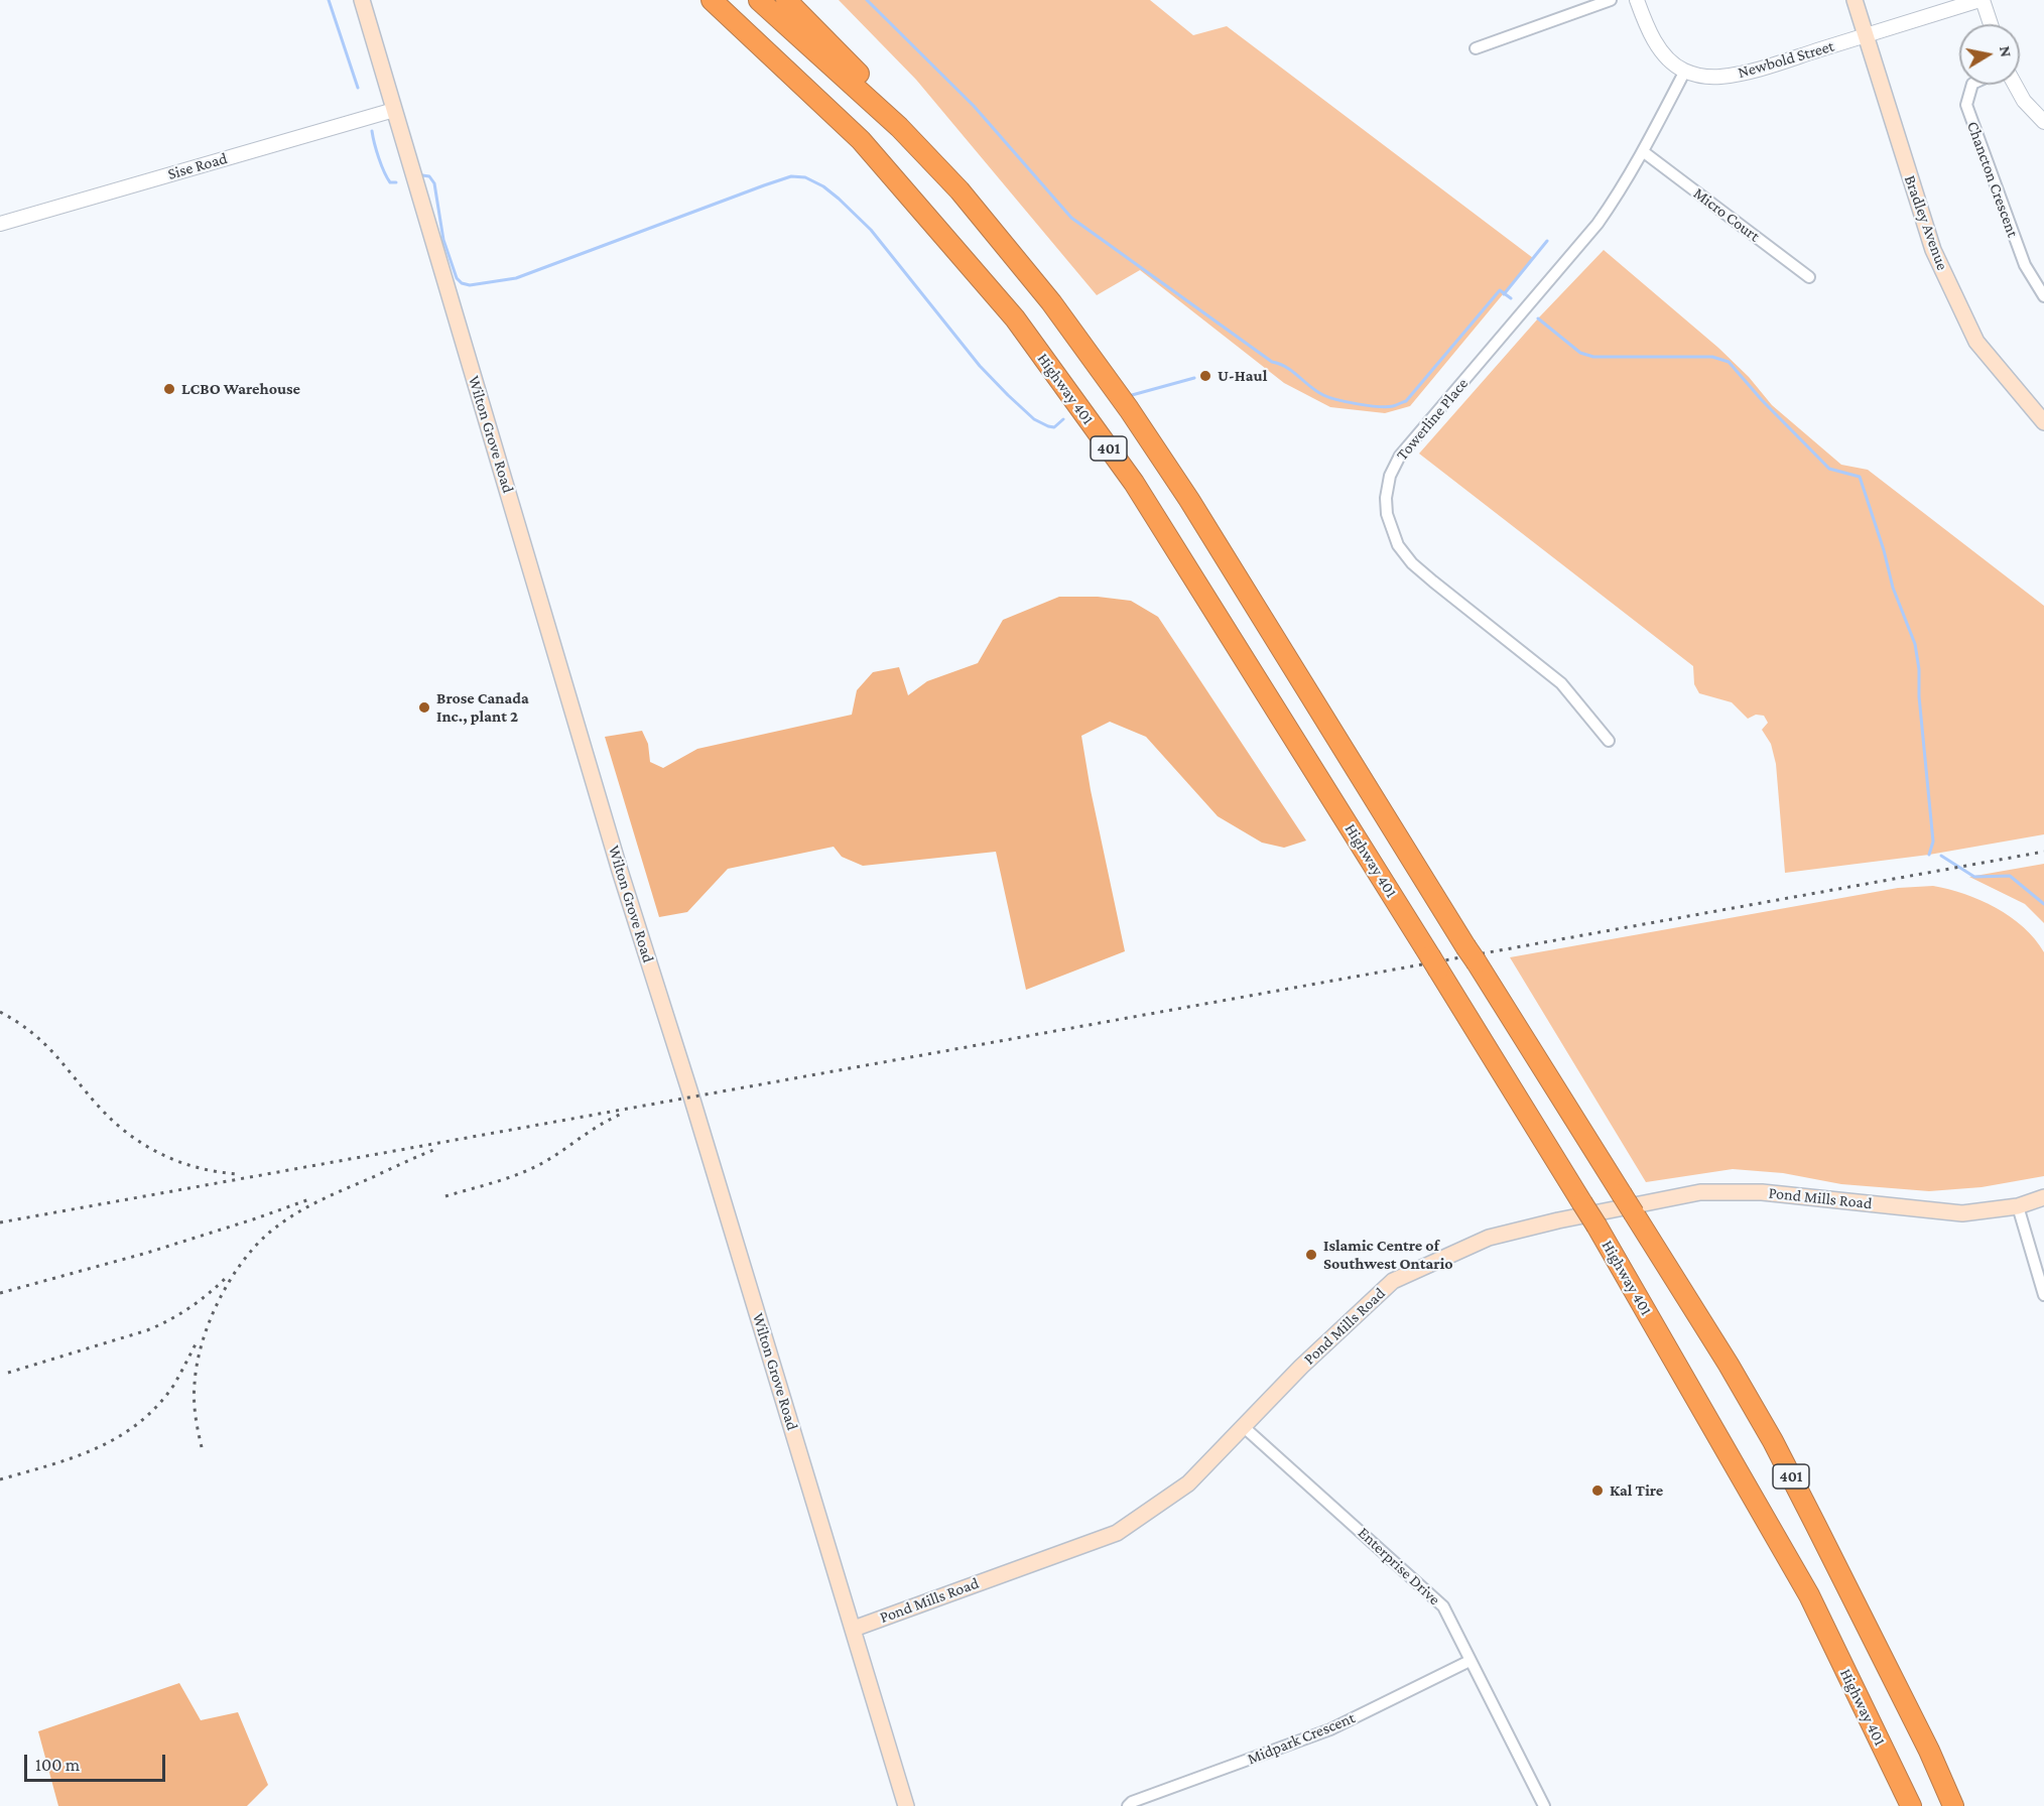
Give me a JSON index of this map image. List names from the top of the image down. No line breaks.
{"streets":{"highway":["Highway 401","401"],"main road":["Bradley Avenue","Wilton Grove Road","Pond Mills Road"],"street":["Newbold Street","Sise Road","Chancton Crescent","Micro Court","Towerline Place","Enterprise Drive","Midpark Crescent"]},"crossings":[["Newbold Street","Bradley Avenue"],["Newbold Street","Towerline Place"],["Sise Road","Wilton Grove Road"],["Micro Court","Towerline Place"],["Wilton Grove Road","Pond Mills Road"],["Pond Mills Road","Enterprise Drive"],["Enterprise Drive","Midpark Crescent"]],"places":["U-Haul","LCBO Warehouse","Brose Canada Inc., plant 2","Islamic Centre of Southwest Ontario","Kal Tire"],"scale_bar":"100 m","north":"right"}
